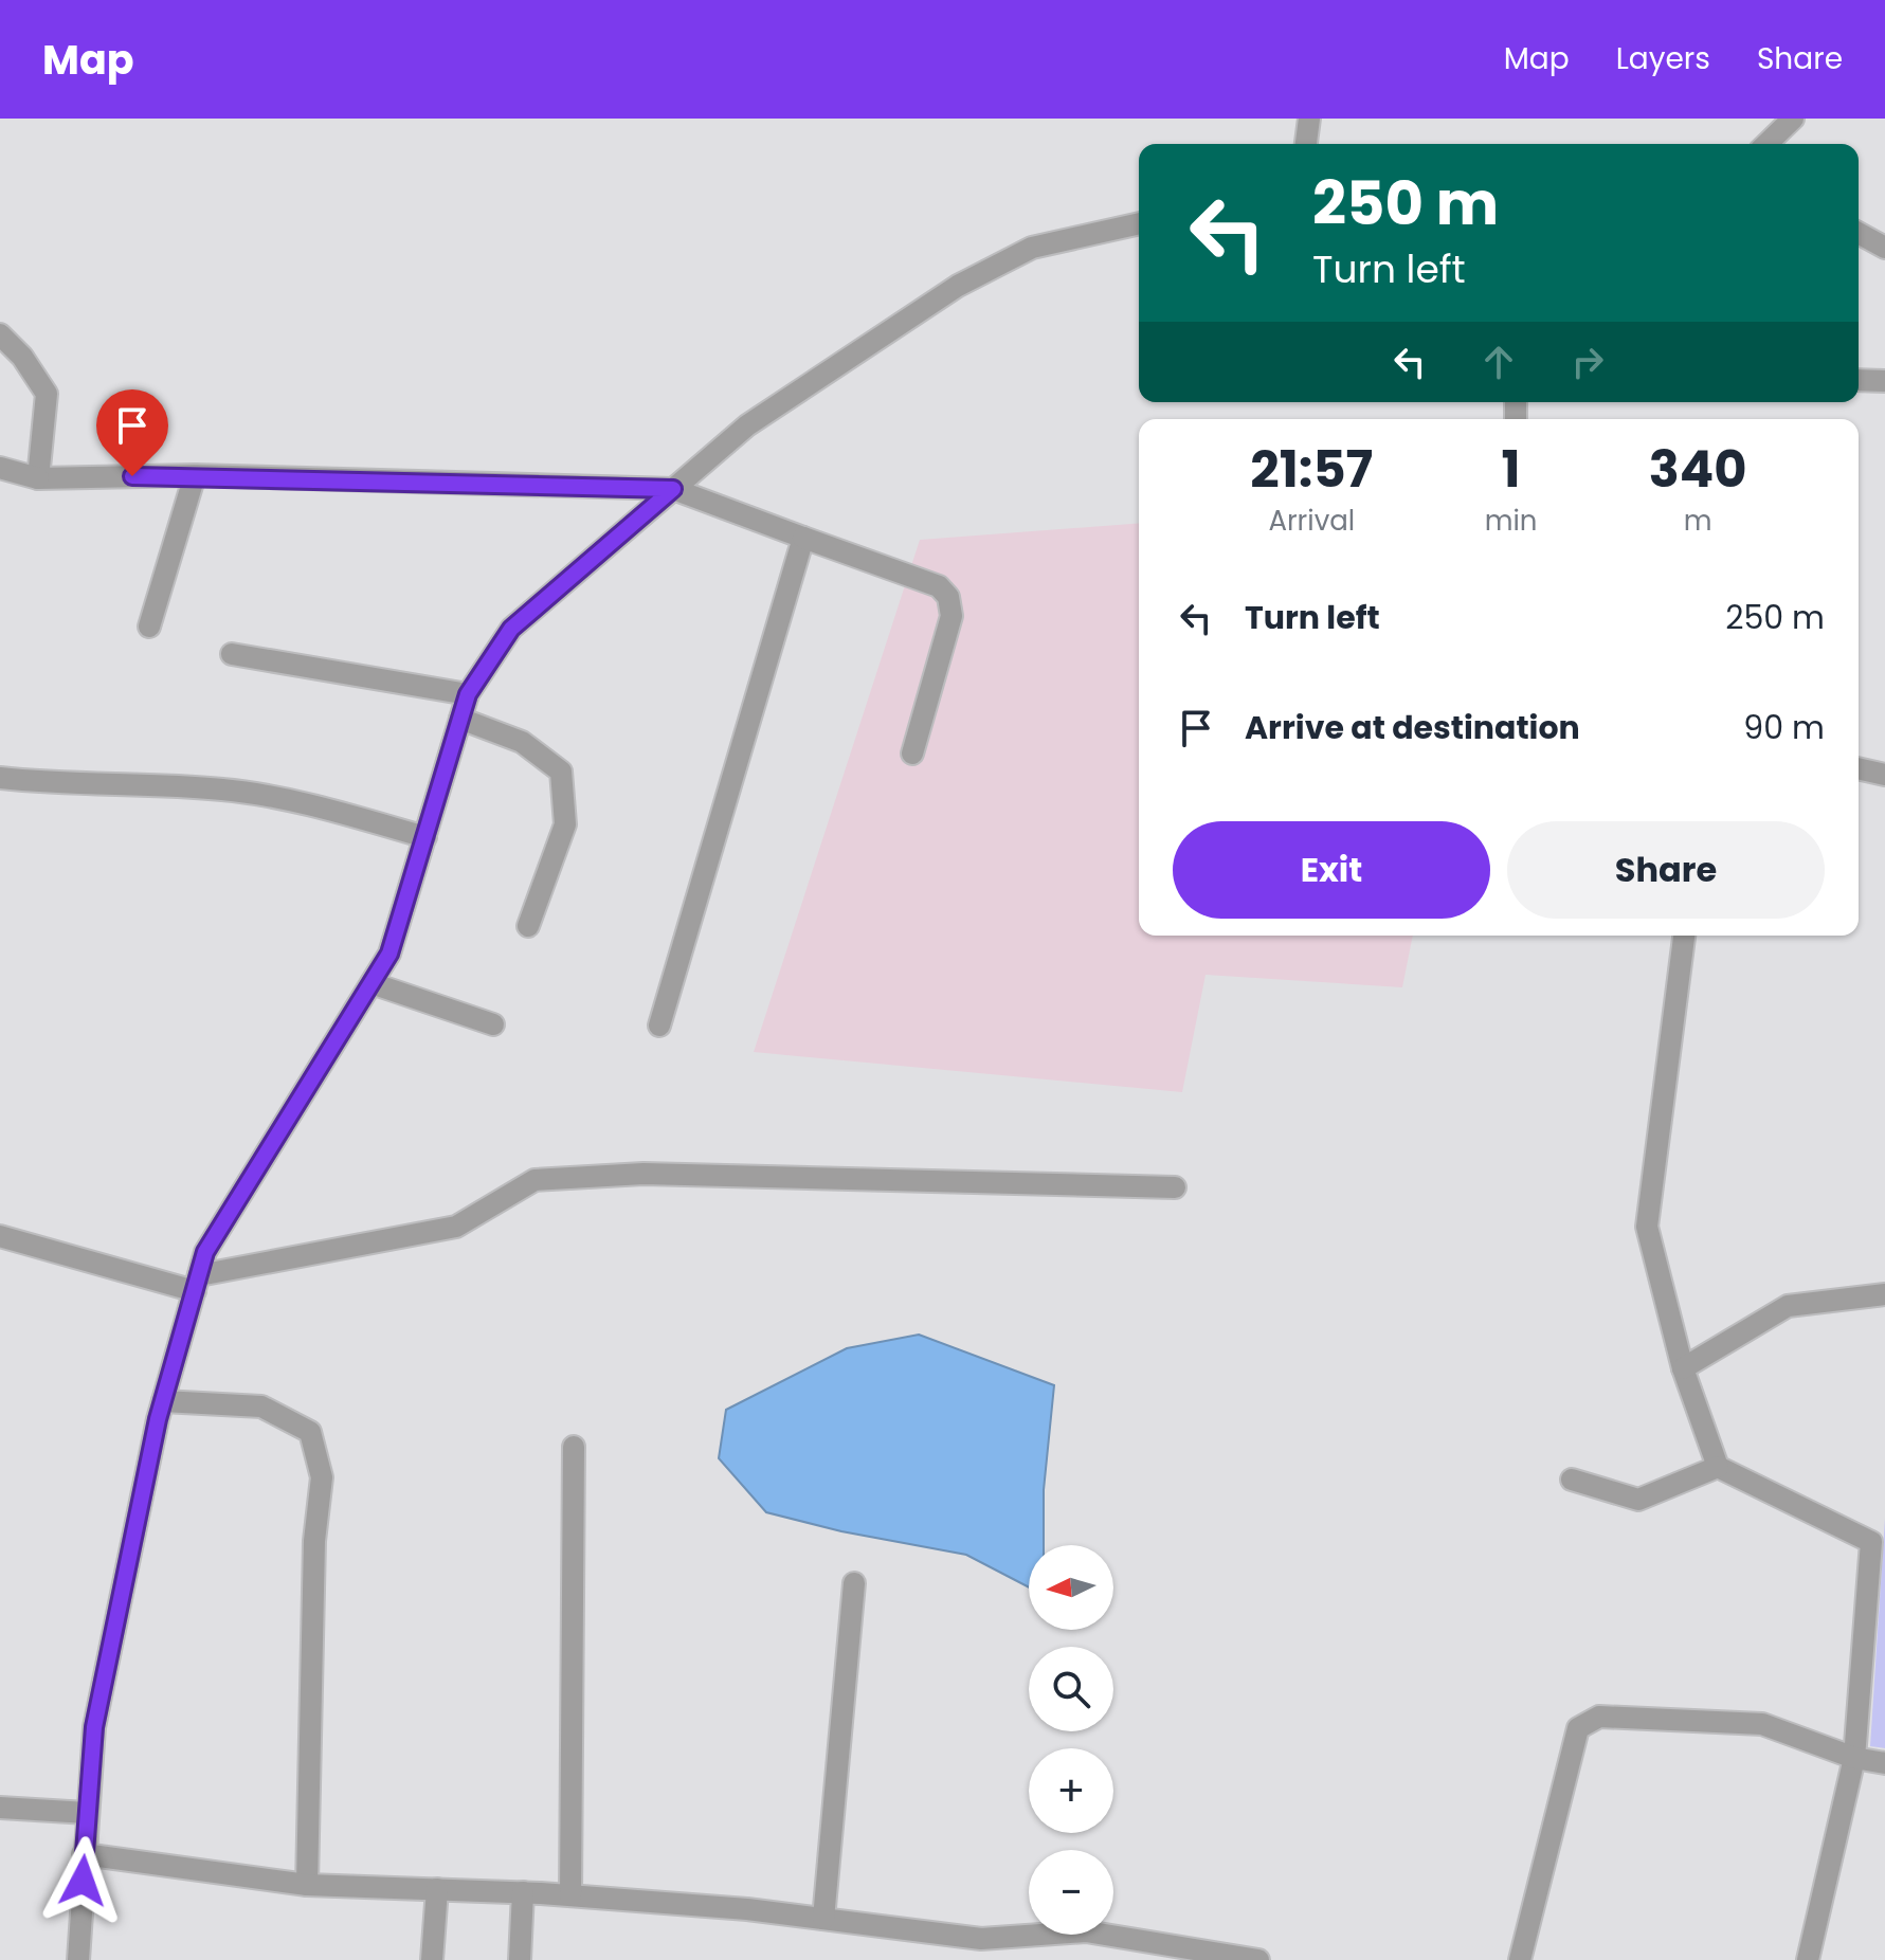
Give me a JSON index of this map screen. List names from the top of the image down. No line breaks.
{"north":"left","page":{"header":"Map","nav":["Map","Layers","Share"],"turn":["250 m","Turn left"],"eta":["21:57","Arrival","1","min","340","m"],"list":[{"name":"Turn left","value":"250 m"},{"name":"Arrive at destination","value":"90 m"}],"buttons":["Exit","Share"],"map_buttons":["+","−"]}}
